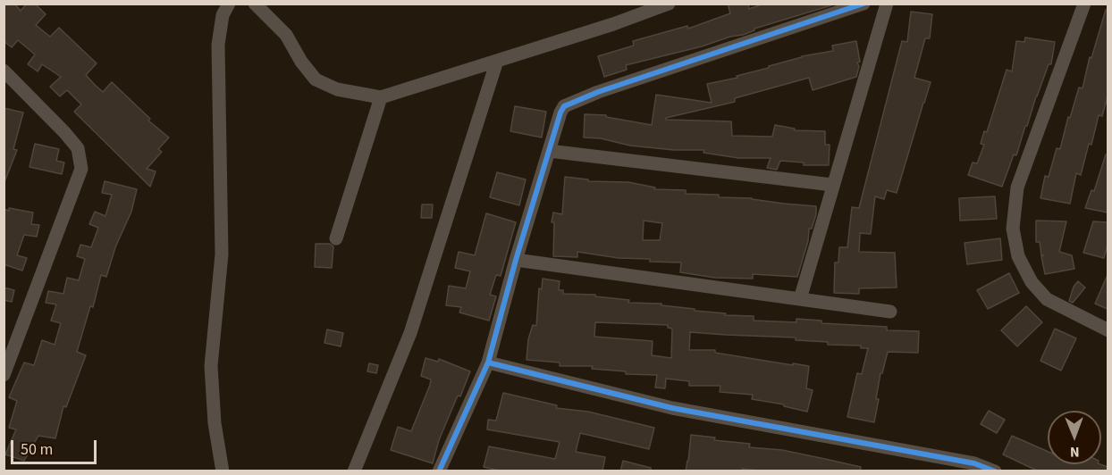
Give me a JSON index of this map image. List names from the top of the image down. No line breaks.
{"scale_bar":"50 m","north":"bottom"}
